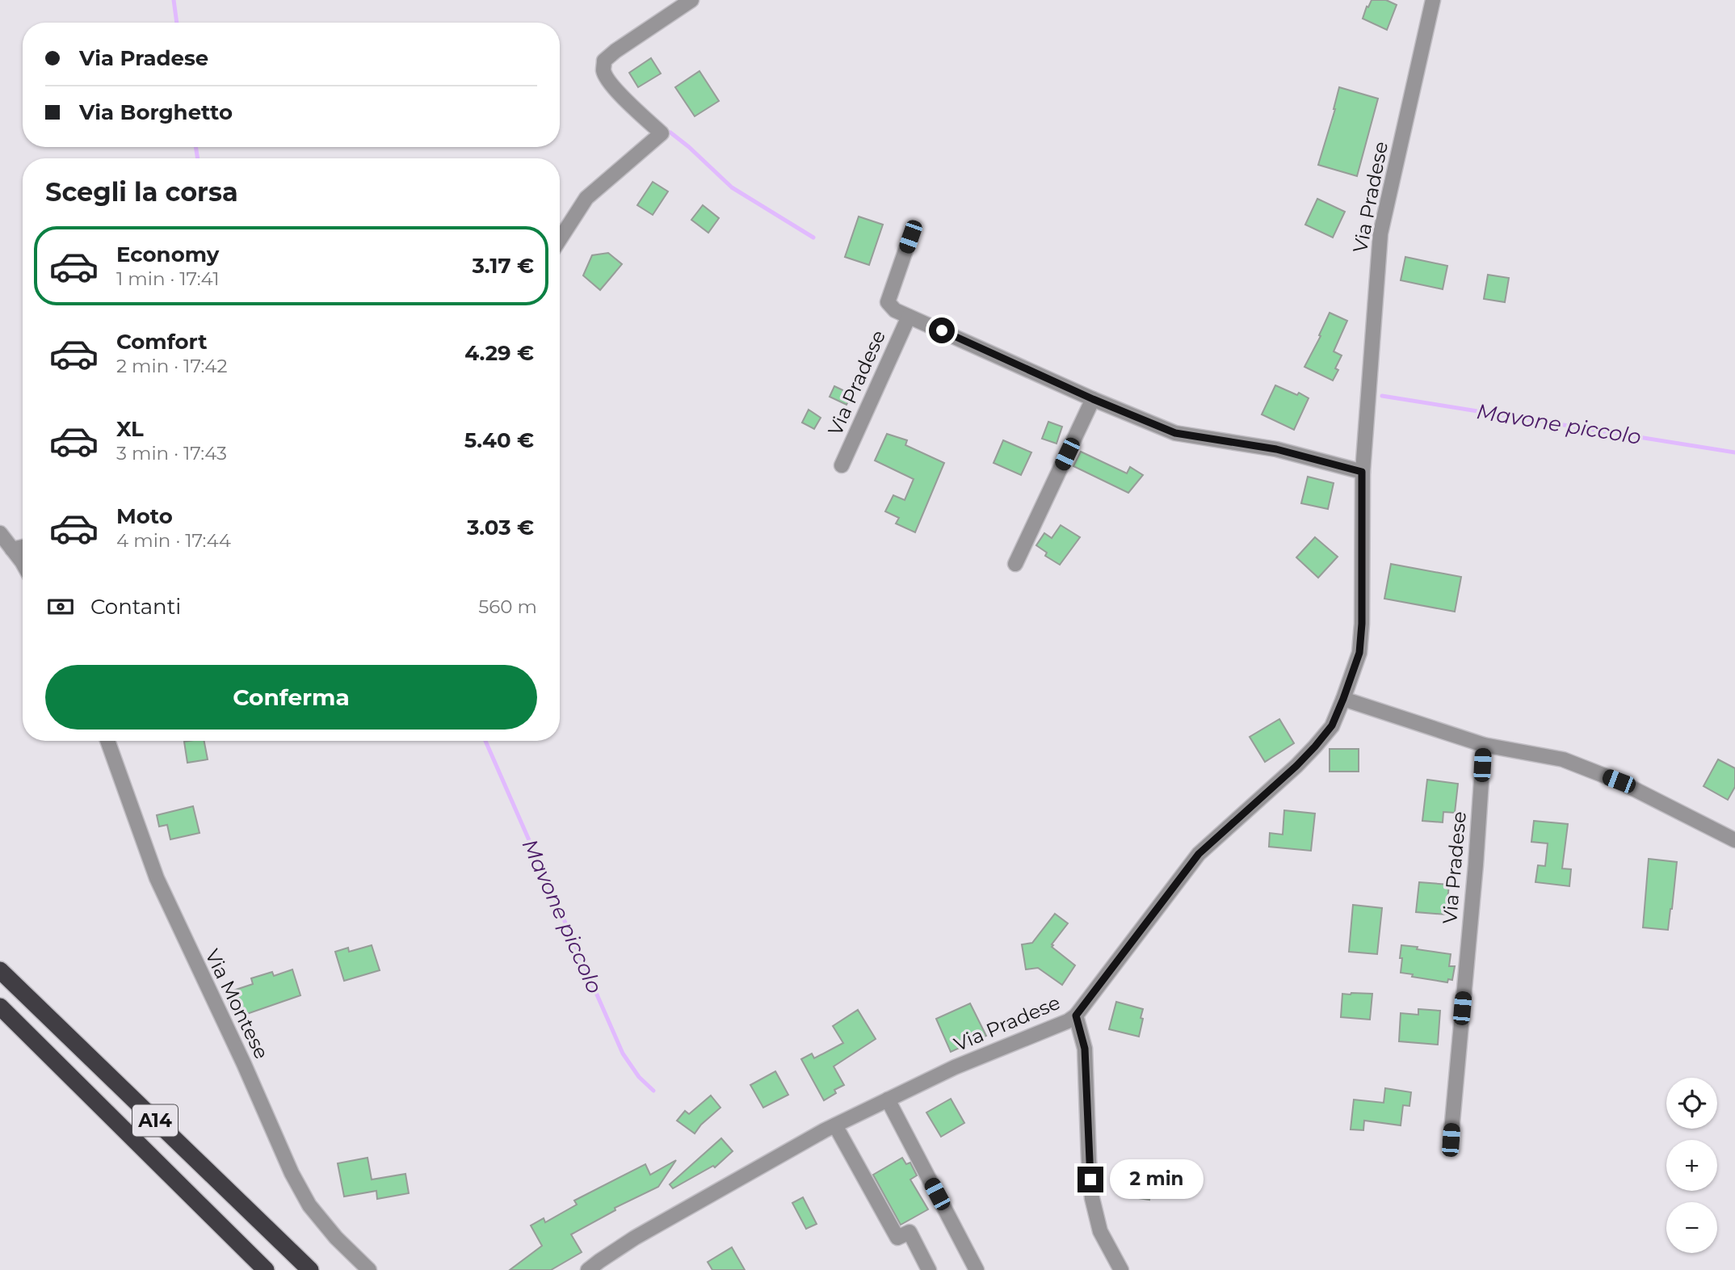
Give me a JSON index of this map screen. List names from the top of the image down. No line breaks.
{"streets":{"highway":["A14"],"street":["Via Pradese","Via Montese"]},"water":["Mavone piccolo"],"page":{"banner":["Via Pradese","Via Borghetto"],"heading":"Scegli la corsa","list":[{"name":"Economy","note":"1 min · 17:41","value":"3.17 €"},{"name":"Comfort","note":"2 min · 17:42","value":"4.29 €"},{"name":"XL","note":"3 min · 17:43","value":"5.40 €"},{"name":"Moto","note":"4 min · 17:44","value":"3.03 €"}],"pay":["Contanti","560 m"],"buttons":"Conferma","map_buttons":["+","−"],"bubble":"2 min"}}
